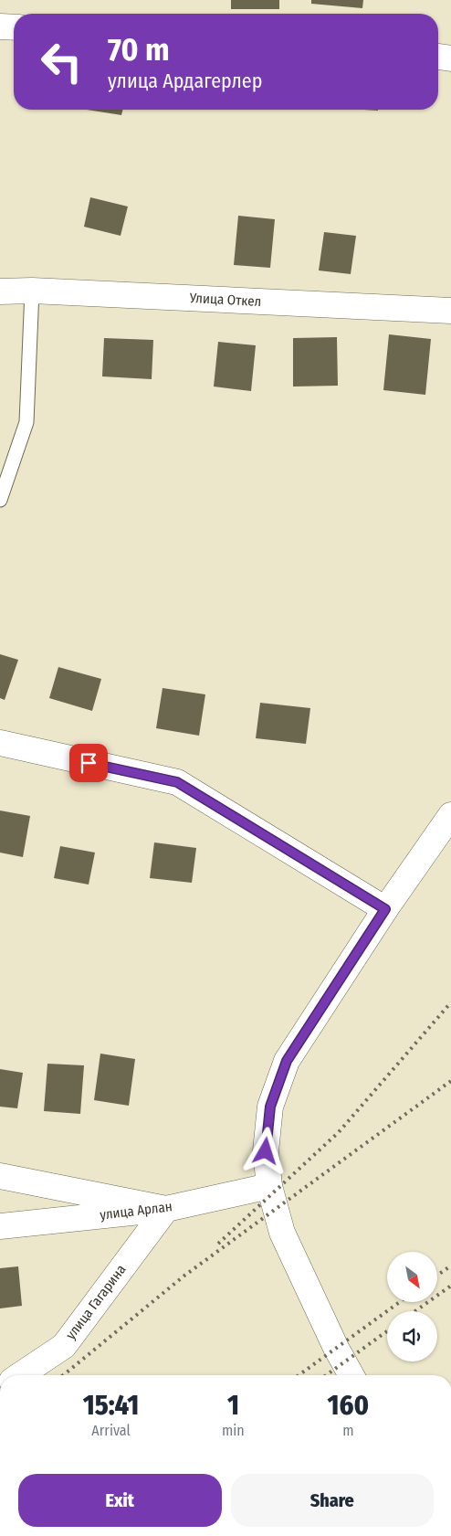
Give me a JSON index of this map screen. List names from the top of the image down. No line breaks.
{"streets":{"street":["Улица Откел","улица Арлан","улица Гагарина"]},"crossings":[["улица Арлан","улица Гагарина"]],"north":"bottom right","page":{"turn":["70 m","улица Ардагерлер"],"eta":["15:41","Arrival","1","min","160","m"],"buttons":["Exit","Share"]}}
